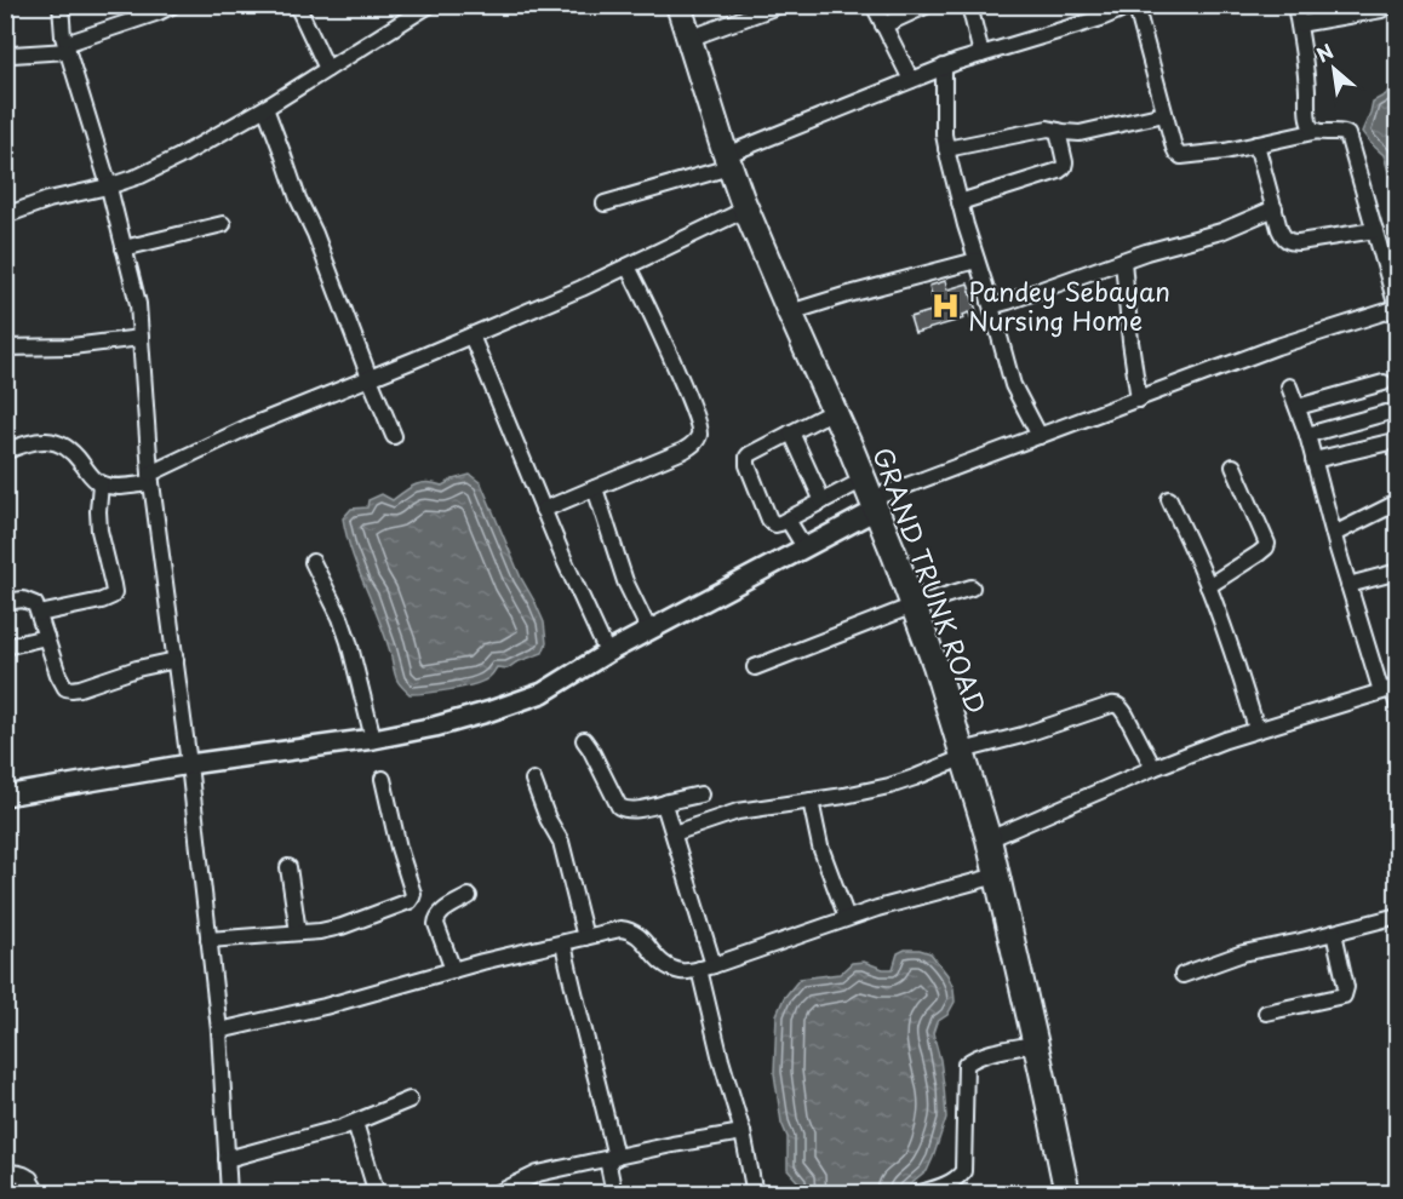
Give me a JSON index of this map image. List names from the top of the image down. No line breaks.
{"streets":{"main road":["GRAND TRUNK ROAD"]},"places":{"hospital":["Pandey Sebayan Nursing Home"]},"north":"top left"}
